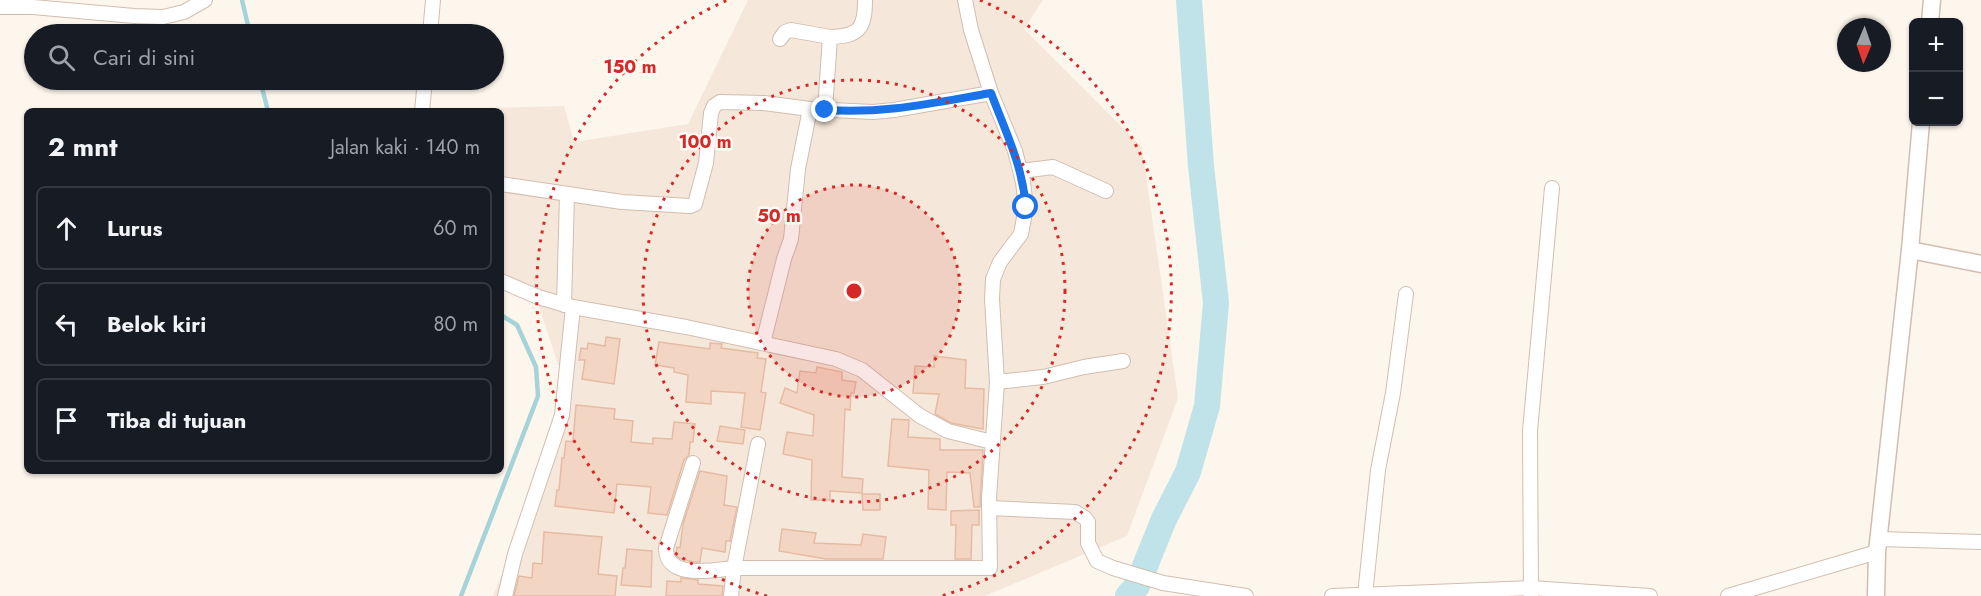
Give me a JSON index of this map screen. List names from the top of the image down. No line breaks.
{"north":"bottom","page":{"map_buttons":["+","−"],"search":"Cari di sini","heading":["2 mnt","Jalan kaki · 140 m"],"list":[["Lurus","60 m"],["Belok kiri","80 m"],"Tiba di tujuan"]},"rings":["150 m","100 m","50 m"]}
